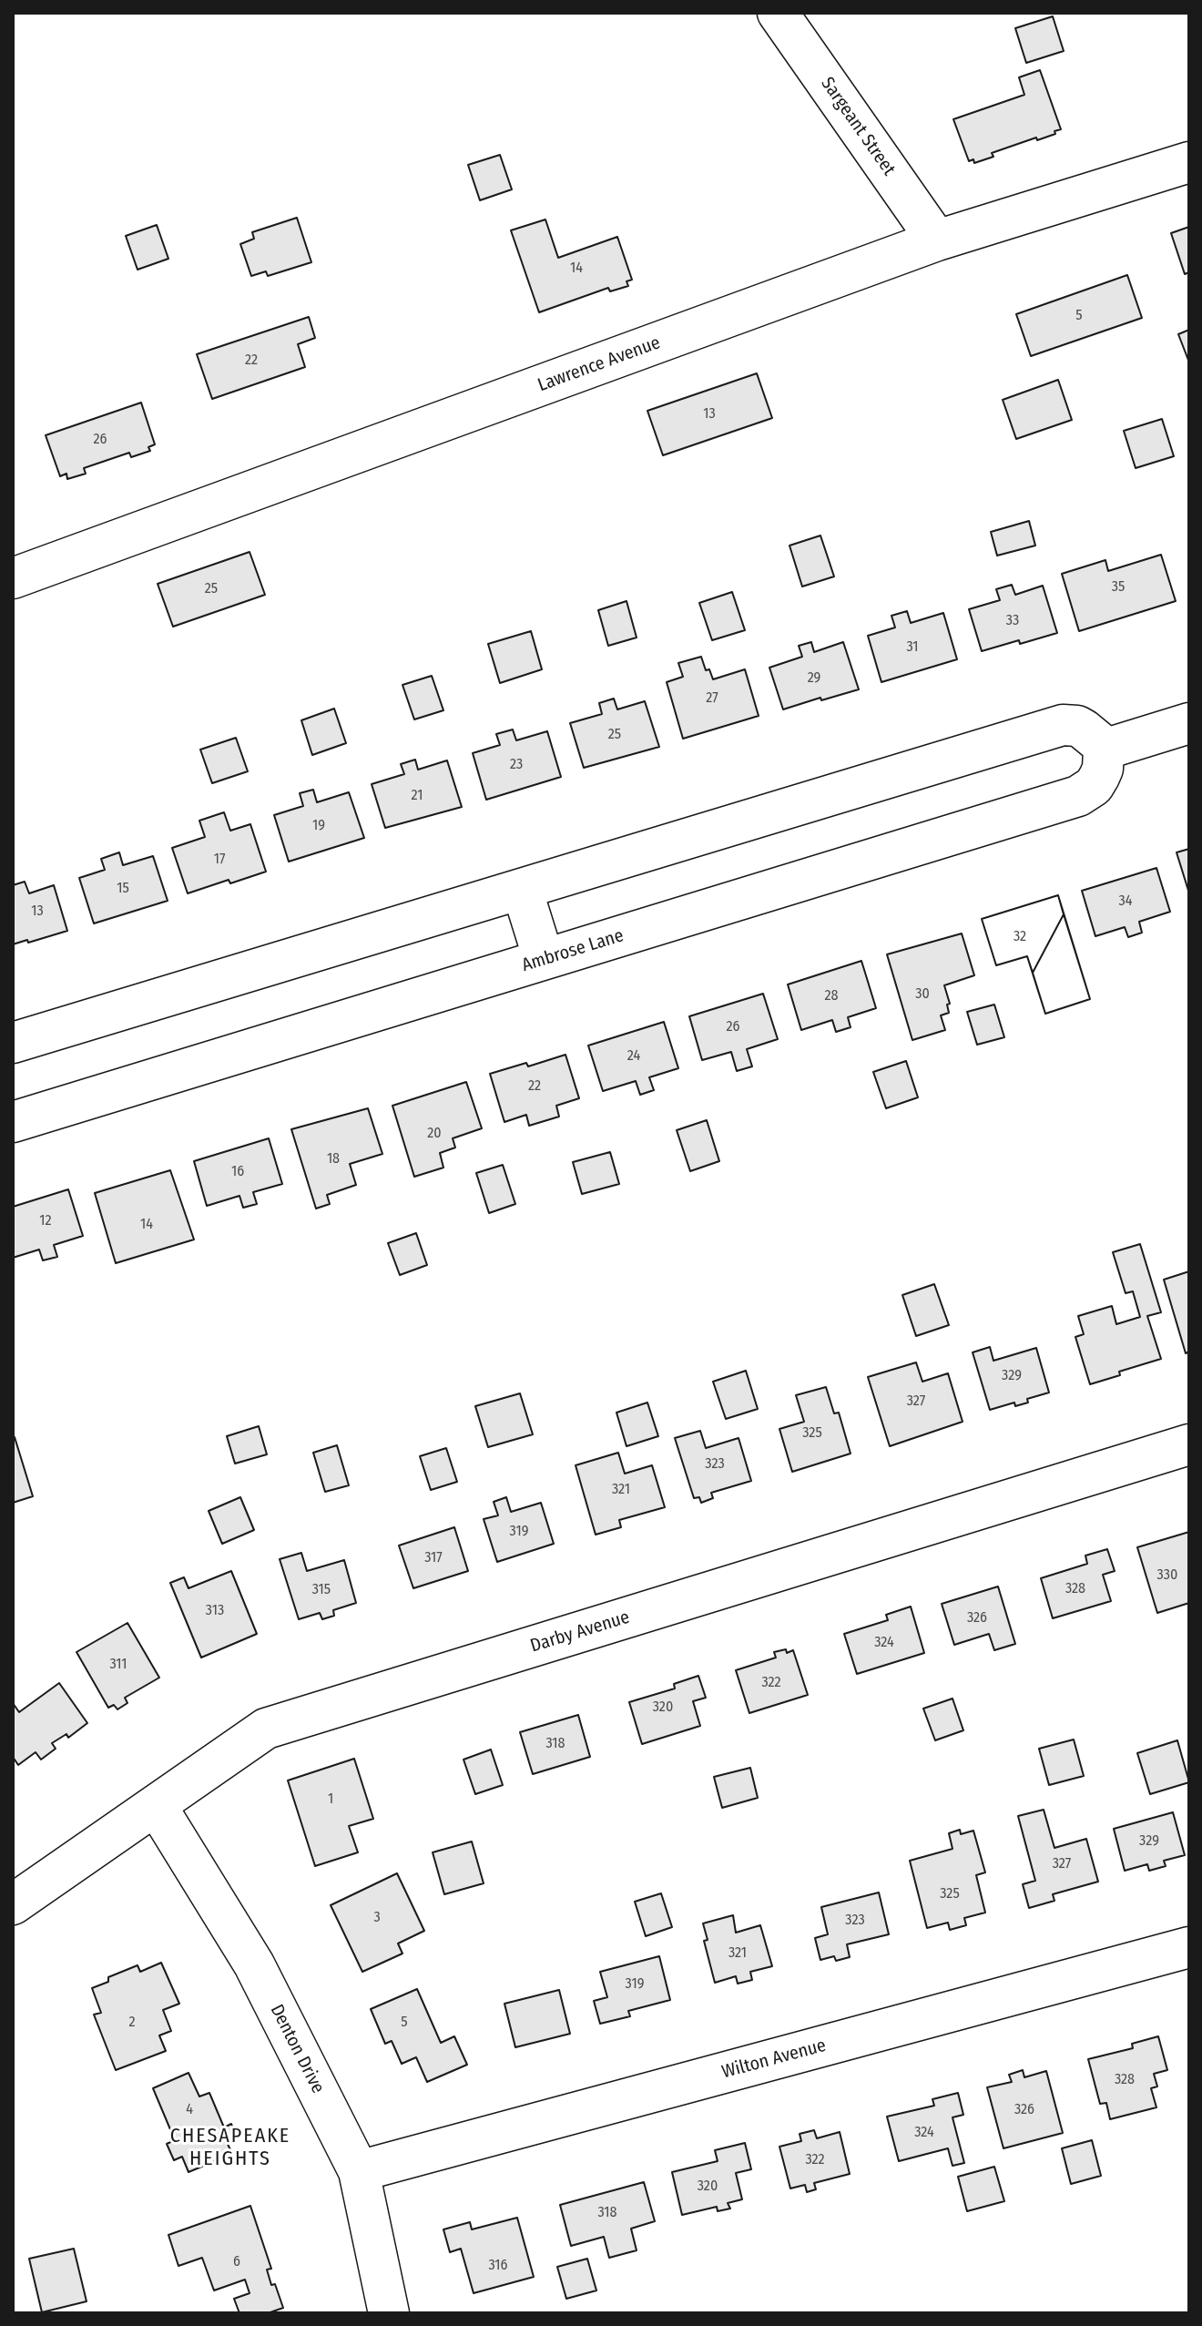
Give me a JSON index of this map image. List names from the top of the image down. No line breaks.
{"streets":{"street":["Sargeant Street","Lawrence Avenue","Ambrose Lane","Darby Avenue","Denton Drive","Wilton Avenue"]},"crossings":[["Sargeant Street","Lawrence Avenue"],["Darby Avenue","Denton Drive"],["Denton Drive","Wilton Avenue"]],"districts":["CHESAPEAKE HEIGHTS"],"house_numbers":["14","5","22","13","26","35","25","33","31","29","27","25","23","21","19","17","15","34","13","32","30","28","26","24","22","20","18","16","12","14","329","327","325","323","321","319","317","330","328","315","313","326","324","311","322","320","318","1","329","327","325","3","323","321","319","2","5","328","4","326","324","322","320","318","6","316"]}
